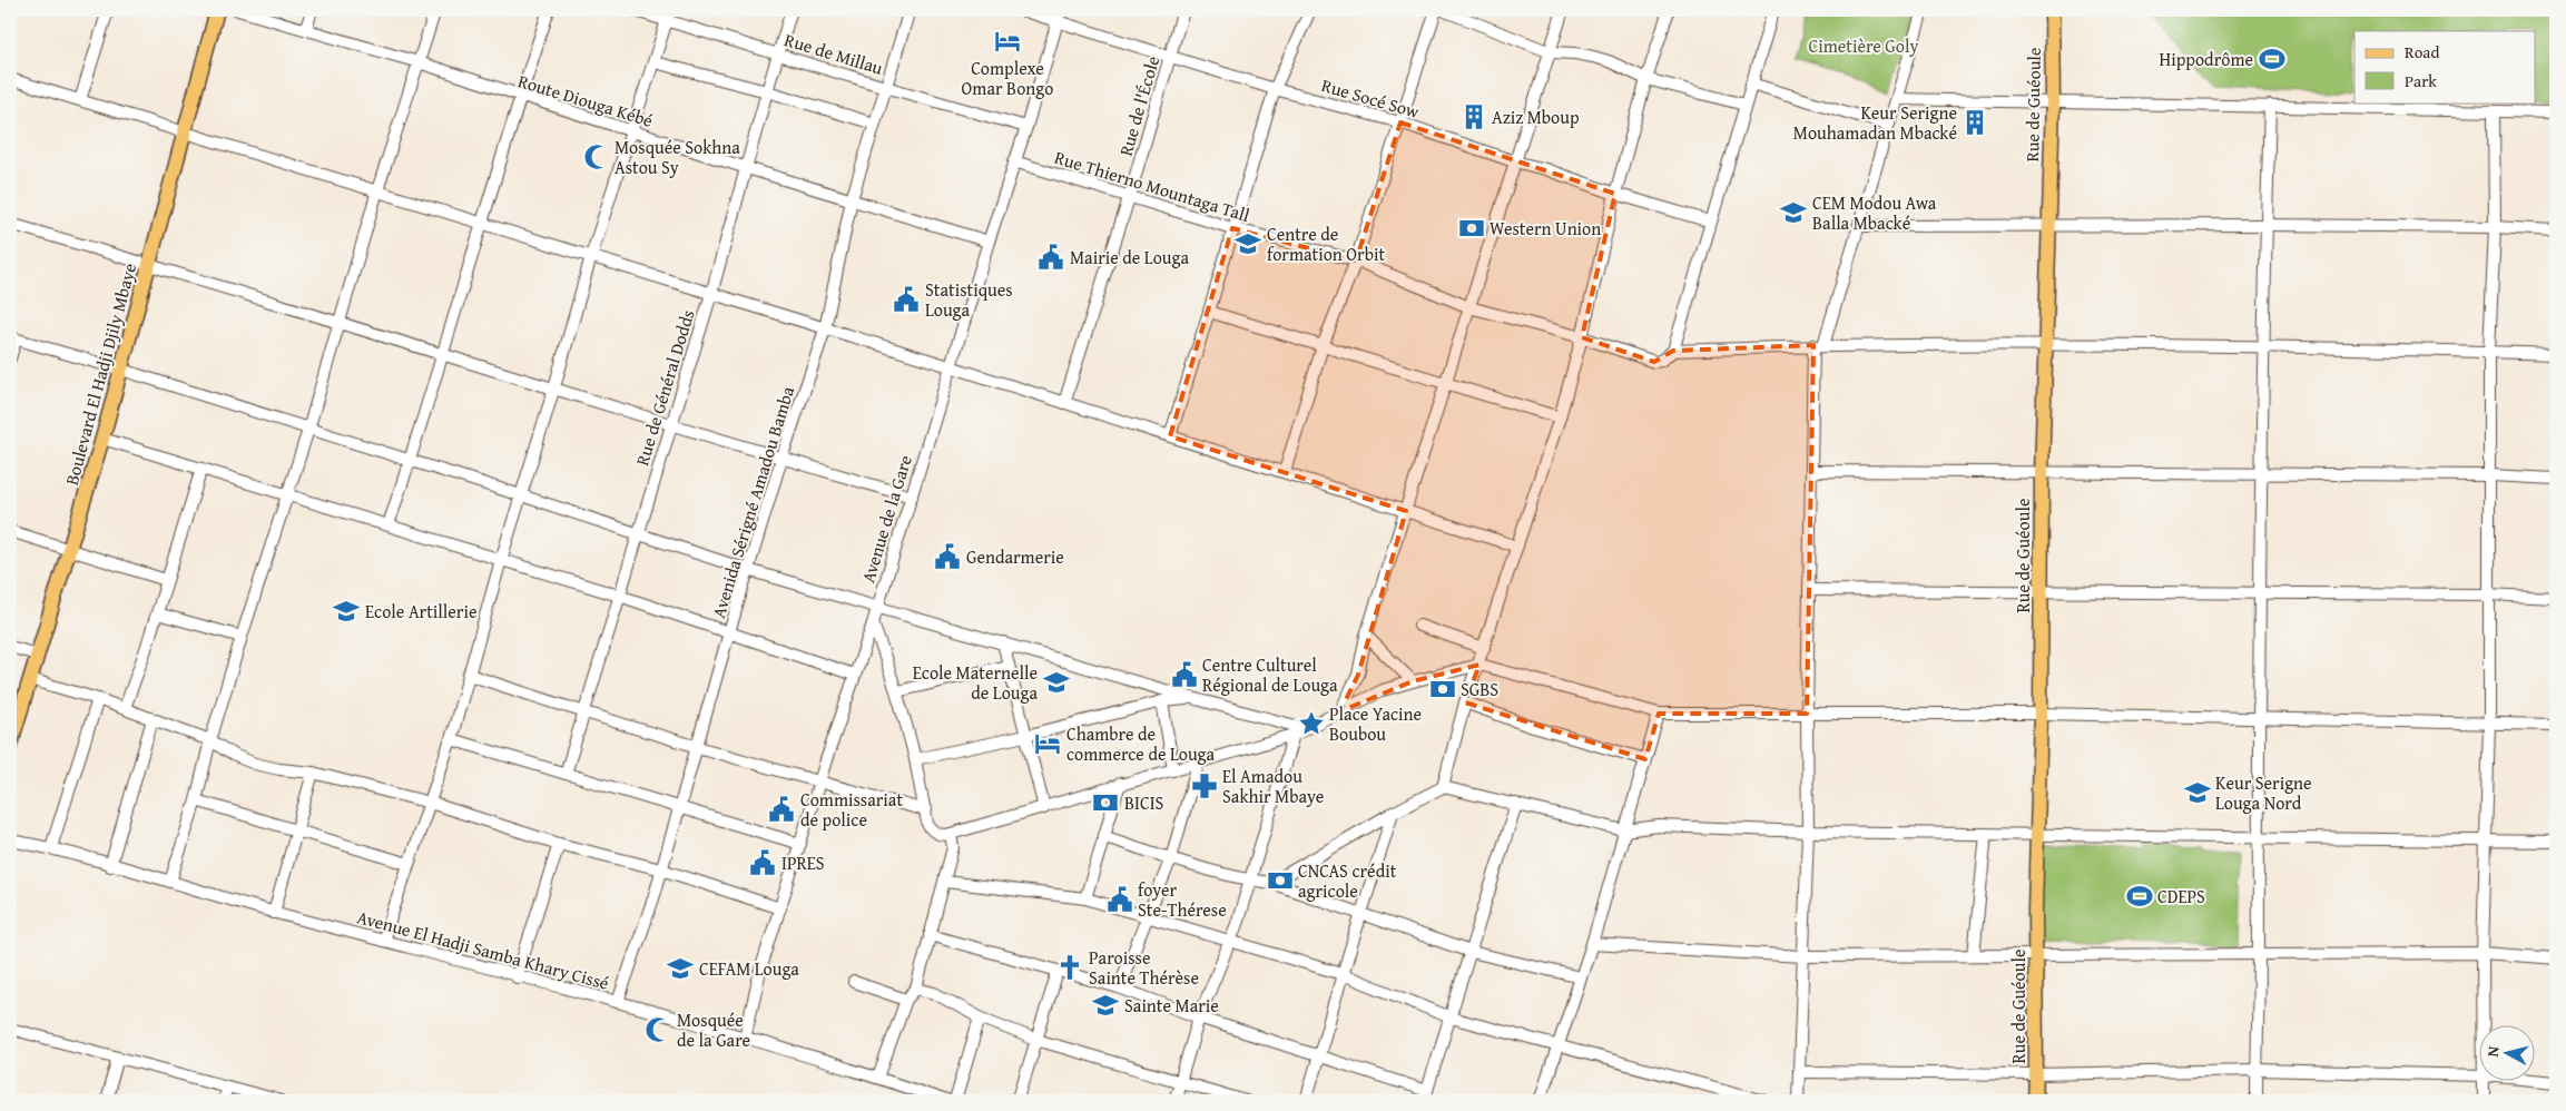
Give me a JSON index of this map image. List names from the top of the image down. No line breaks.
{"streets":{"main road":["Rue de Guéoule","Boulevard El Hadji Djily Mbaye"],"street":["Rue de Millau","Rue Socé Sow","Route Diouga Kébé","Rue de l'École","Rue Thierno Mountaga Tall","Rue de Général Dodds","Avenida Sérigné Amadou Bamba","Avenue de la Gare","Avenue El Hadji Samba Khary Cissé"]},"crossings":[["Rue de Millau","Rue de Général Dodds"],["Rue de Millau","Avenida Sérigné Amadou Bamba"],["Rue de Millau","Avenue de la Gare"],["Rue Socé Sow","Rue de l'École"],["Rue Socé Sow","Avenue de la Gare"],["Route Diouga Kébé","Rue de Général Dodds"],["Route Diouga Kébé","Avenida Sérigné Amadou Bamba"],["Route Diouga Kébé","Avenue de la Gare"],["Rue de l'École","Rue Thierno Mountaga Tall"],["Rue Thierno Mountaga Tall","Avenue de la Gare"],["Avenida Sérigné Amadou Bamba","Avenue El Hadji Samba Khary Cissé"],["Avenue de la Gare","Avenue El Hadji Samba Khary Cissé"]],"parks":["Cimetière Goly"],"places":{"hotel":["Complexe Omar Bongo","Chambre de commerce de Louga"],"sports":["Hippodrôme","CDEPS"],"building":["Aziz Mboup","Keur Serigne Mouhamadan Mbacké"],"mosque":["Mosquée Sokhna Astou Sy","Mosquée de la Gare"],"school or university":["CEM Modou Awa Balla Mbacké","Centre de formation Orbit","Ecole Artillerie","Ecole Maternelle de Louga","Keur Serigne Louga Nord","CEFAM Louga","Sainte Marie"],"bank":["Western Union","SGBS","BICIS","CNCAS crédit agricole"],"public building":["Mairie de Louga","Statistiques Louga","Gendarmerie","Centre Culturel Régional de Louga","Commissariat de police","IPRES","foyer Ste-Thérese"],"place":["Place Yacine Boubou"],"pharmacy":["El Amadou Sakhir Mbaye"],"church":["Paroisse Sainte Thérèse"]},"legend":["Road","Park"],"north":"left"}
